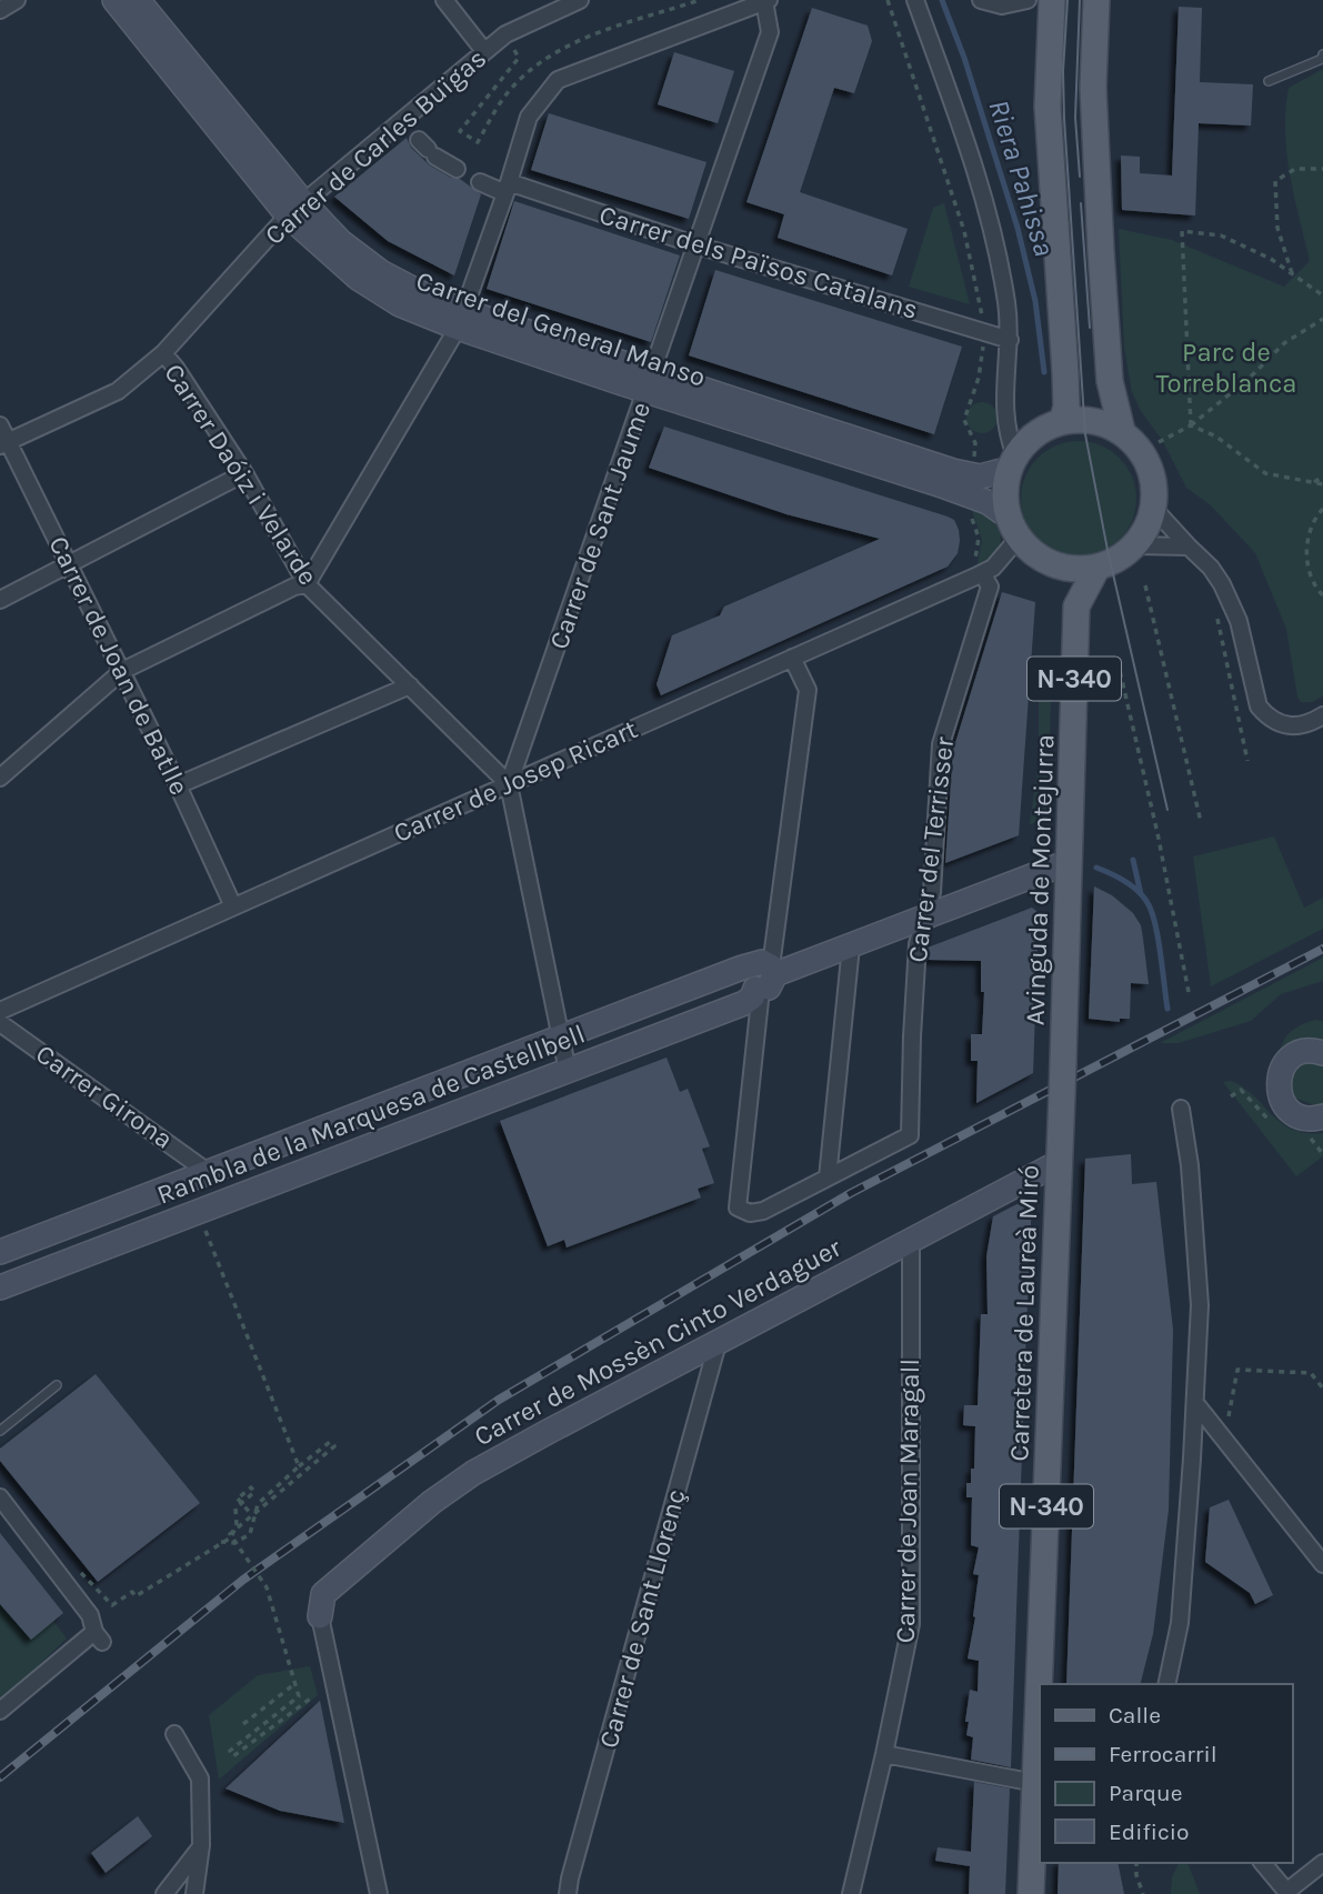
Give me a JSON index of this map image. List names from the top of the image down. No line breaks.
{"streets":{"main road":["N-340","Avinguda de Montejurra","Carretera de Laureà Miró"],"street":["Carrer de Carles Buïgas","Carrer dels Països Catalans","Carrer del General Manso","Carrer Daóiz i Velarde","Carrer de Sant Jaume","Carrer de Joan de Batlle","Carrer de Josep Ricart","Carrer del Terrisser","Carrer Girona","Rambla de la Marquesa de Castellbell","Carrer de Mossèn Cinto Verdaguer","Carrer de Joan Maragall","Carrer de Sant Llorenç"]},"crossings":[["Carrer de Carles Buïgas","Carrer dels Països Catalans"],["Carrer de Carles Buïgas","Carrer del General Manso"],["Carrer de Carles Buïgas","Carrer Daóiz i Velarde"],["Carrer de Carles Buïgas","Carrer de Joan de Batlle"],["Carrer dels Països Catalans","Carrer de Sant Jaume"],["Carrer del General Manso","Carrer de Sant Jaume"],["Carrer del General Manso","Carrer de Josep Ricart"],["Carrer del General Manso","Avinguda de Montejurra"],["Carrer Daóiz i Velarde","Carrer de Sant Jaume"],["Carrer Daóiz i Velarde","Carrer de Josep Ricart"],["Carrer de Sant Jaume","Carrer de Josep Ricart"],["Carrer de Joan de Batlle","Carrer de Josep Ricart"],["Carrer de Josep Ricart","Carrer del Terrisser"],["Carrer de Josep Ricart","Avinguda de Montejurra"],["Carrer del Terrisser","Rambla de la Marquesa de Castellbell"],["Avinguda de Montejurra","Rambla de la Marquesa de Castellbell"],["Avinguda de Montejurra","Carretera de Laureà Miró"],["Carrer Girona","Rambla de la Marquesa de Castellbell"],["Carretera de Laureà Miró","Carrer de Mossèn Cinto Verdaguer"],["Carrer de Mossèn Cinto Verdaguer","Carrer de Joan Maragall"],["Carrer de Mossèn Cinto Verdaguer","Carrer de Sant Llorenç"]],"water":["Riera Pahissa"],"parks":["Parc de Torreblanca"],"legend":["Calle","Ferrocarril","Parque","Edificio"]}
